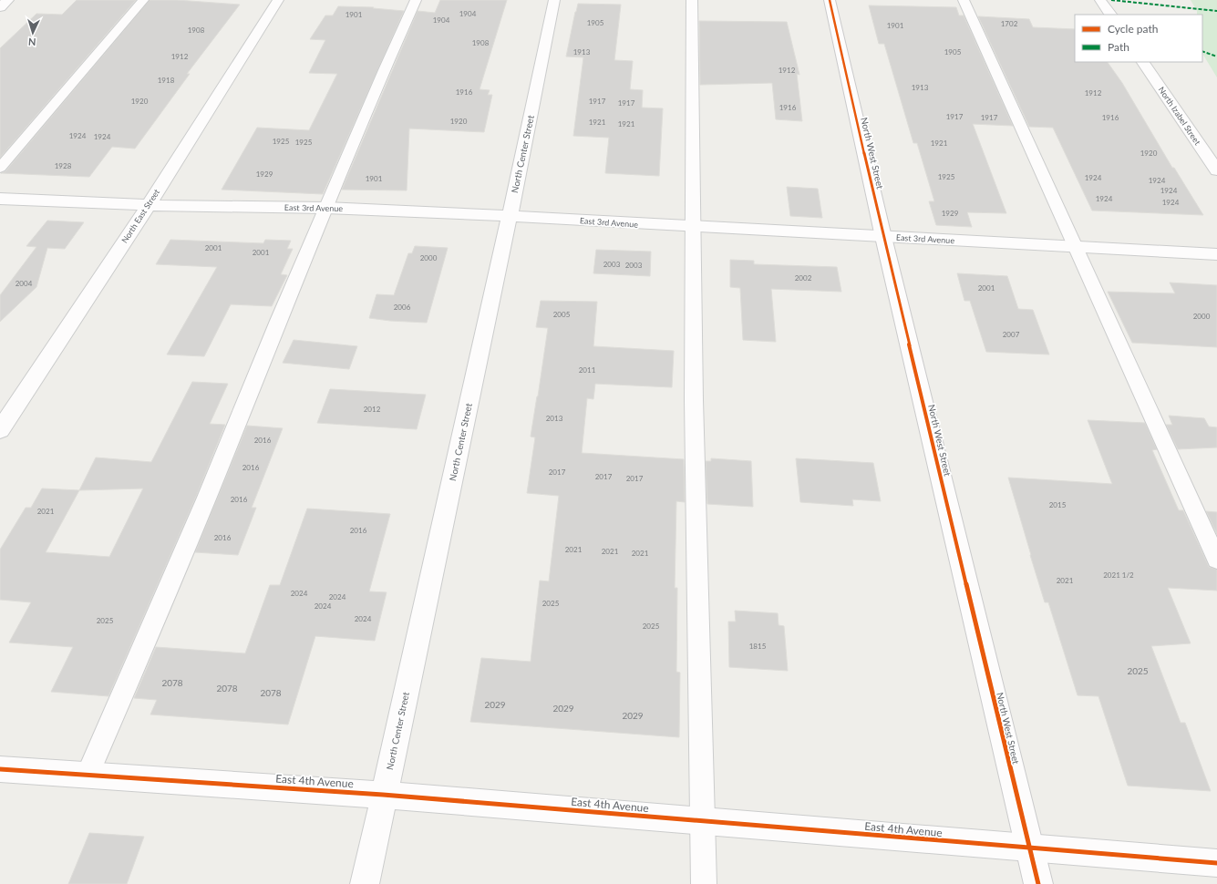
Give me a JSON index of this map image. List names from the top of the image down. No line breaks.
{"streets":{"street":["North Izabel Street","North West Street","North Center Street","East 3rd Avenue","North East Street","East 4th Avenue"]},"crossings":[["North West Street","East 3rd Avenue"],["North West Street","East 4th Avenue"],["North Center Street","East 3rd Avenue"],["North Center Street","East 4th Avenue"],["East 3rd Avenue","North East Street"]],"house_numbers":["1904","1901","1904","1905","1702","1901","1908","1908","1913","1905","1912","1912","1918","1913","1916","1912","1920","1917","1917","1916","1917","1917","1916","1920","1921","1921","1924","1924","1925","1925","1921","1920","1928","1929","1925","1924","1901","1924","1924","1924","1924","1929","2001","2001","2000","2003","2003","2002","2004","2001","2006","2005","2000","2007","2011","2012","2013","2016","2016","2017","2017","2017","2016","2015","2021","2016","2016","2021","2021","2021","2021 1/2","2021","2024","2024","2025","2024","2024","2025","2025","1815","2025","2078","2078","2078","2029","2029","2029"],"legend":["Cycle path","Path"],"north":"bottom"}
